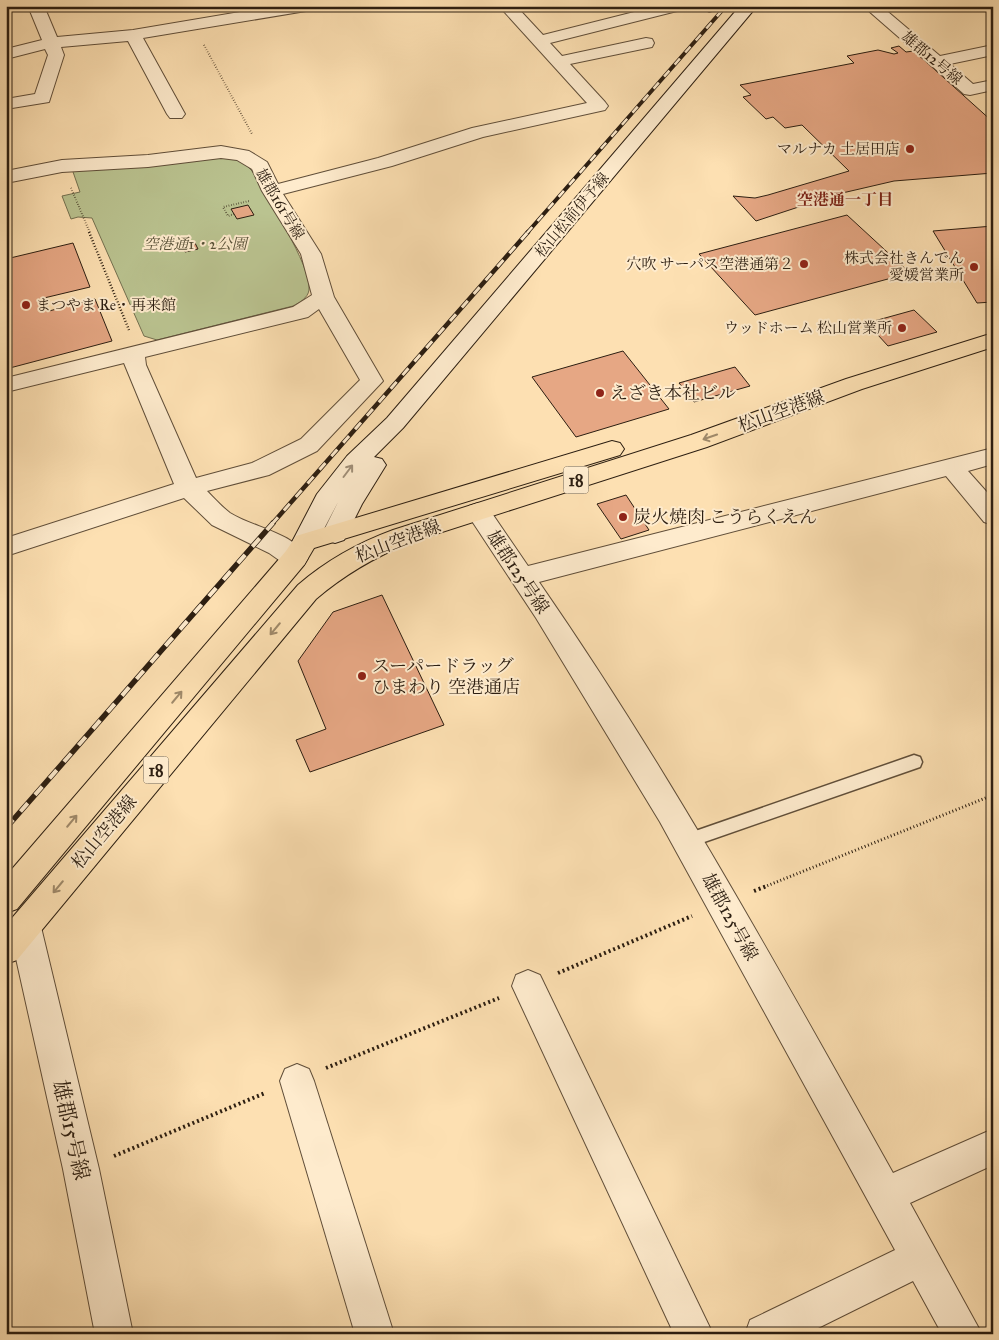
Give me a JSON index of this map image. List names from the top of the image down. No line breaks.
{"streets":{"main road":["松山空港線","18"],"street":["雄郡12号線","雄郡161号線","松山松前伊予線","雄郡125号線","雄郡15号線"]},"crossings":[["松山松前伊予線","松山空港線"],["松山松前伊予線","18"],["松山空港線","18"],["松山空港線","雄郡125号線"],["松山空港線","雄郡15号線"],["18","雄郡125号線"]],"districts":["空港通一丁目"],"parks":["空港通1・2公園"],"places":["マルナカ 土居田店","穴吹 サーパス空港通第２","株式会社きんでん 愛媛営業所","まつやま Re・再来館","ウッドホーム 松山営業所","えざき本社ビル","炭火焼肉 こうらくえん","スーパードラッグ ひまわり 空港通店"]}
